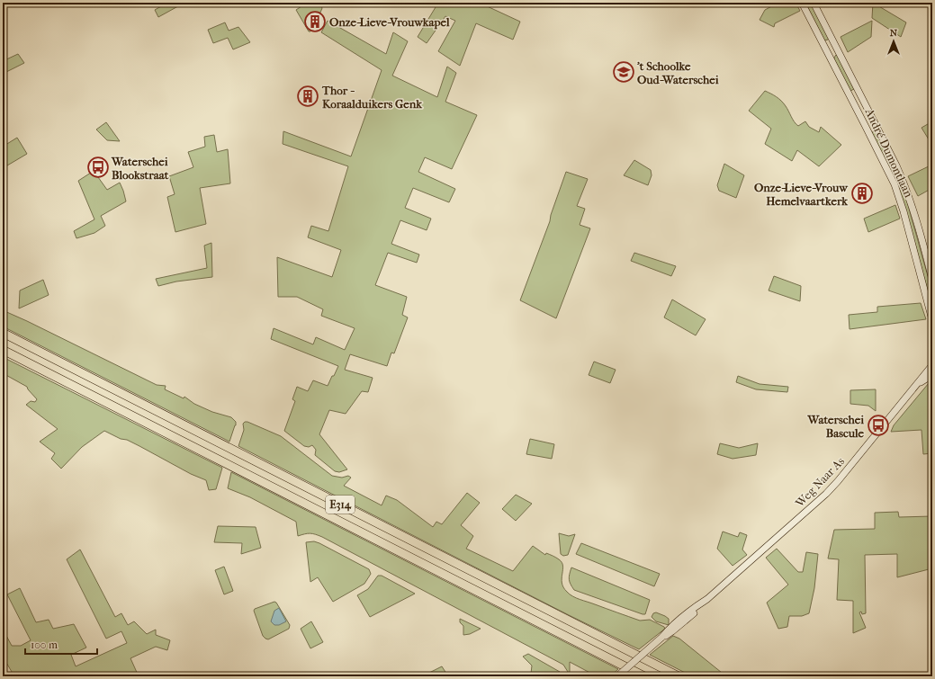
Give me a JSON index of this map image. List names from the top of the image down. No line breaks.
{"streets":{"highway":["E314"],"main road":["André Dumontlaan","Weg Naar As"]},"places":{"building":["Onze-Lieve-Vrouwkapel","Thor - Koraalduikers Genk","Onze-Lieve-Vrouw Hemelvaartkerk"],"school or university":["'t Schoolke Oud-Waterschei"],"bus stop":["Waterschei Blookstraat","Waterschei Bascule"]},"scale_bar":"100 m","north":"top"}
